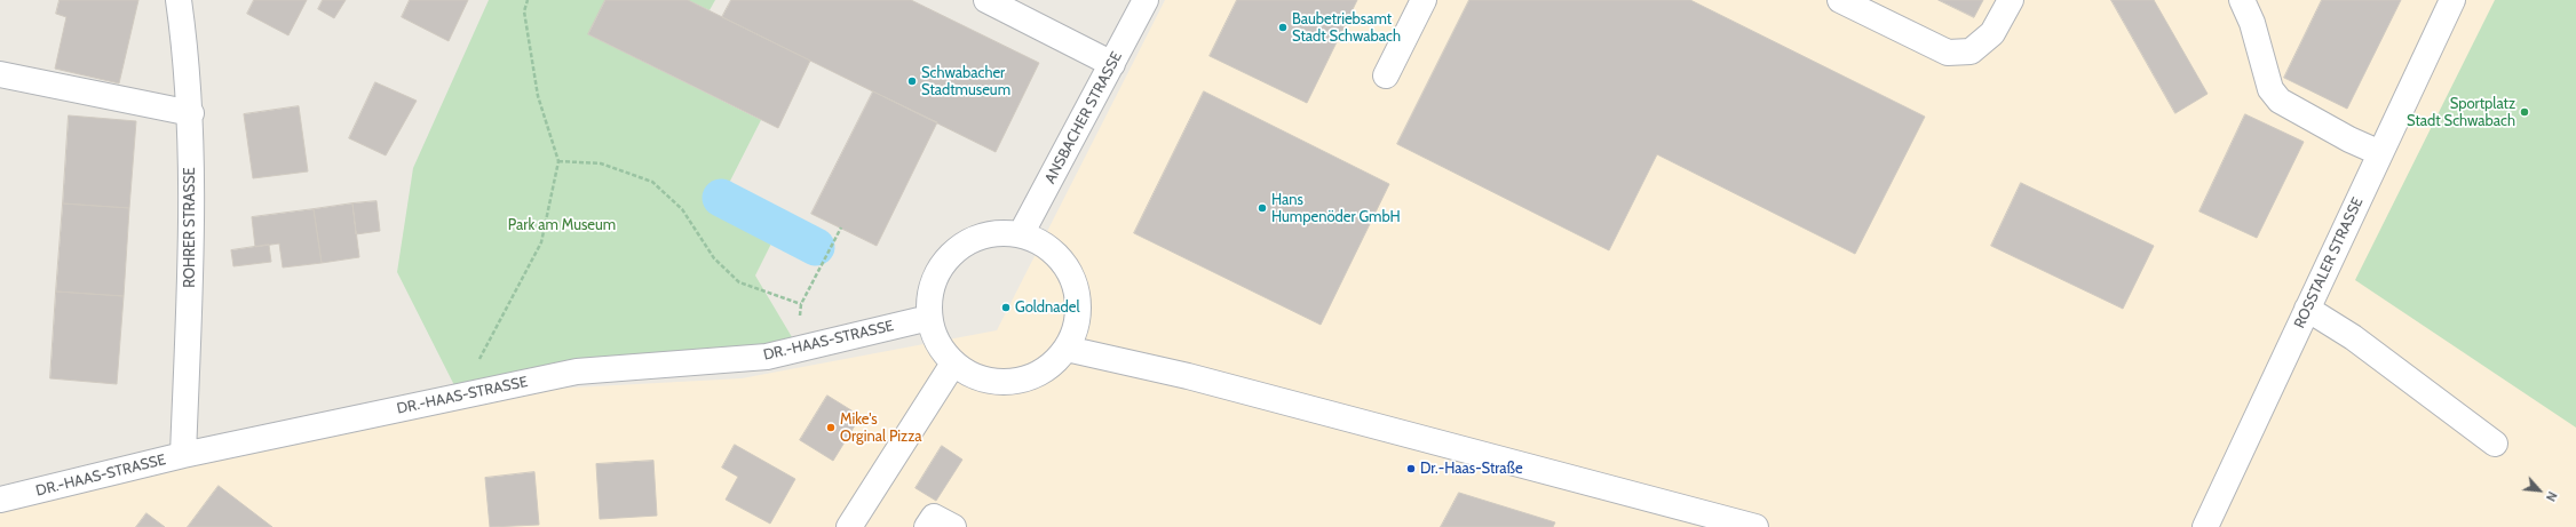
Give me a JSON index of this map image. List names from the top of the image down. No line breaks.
{"streets":{"street":["ANSBACHER STRASSE","ROHRER STRASSE","ROSSTALER STRASSE","DR.-HAAS-STRASSE"]},"crossings":[["ANSBACHER STRASSE","DR.-HAAS-STRASSE"],["ROHRER STRASSE","DR.-HAAS-STRASSE"]],"parks":["Park am Museum"],"places":["Baubetriebsamt Stadt Schwabach","Schwabacher Stadtmuseum","Sportplatz Stadt Schwabach","Hans Humpenöder GmbH","Goldnadel","Mike's Orginal Pizza","Dr.-Haas-Straße"],"north":"bottom right"}
